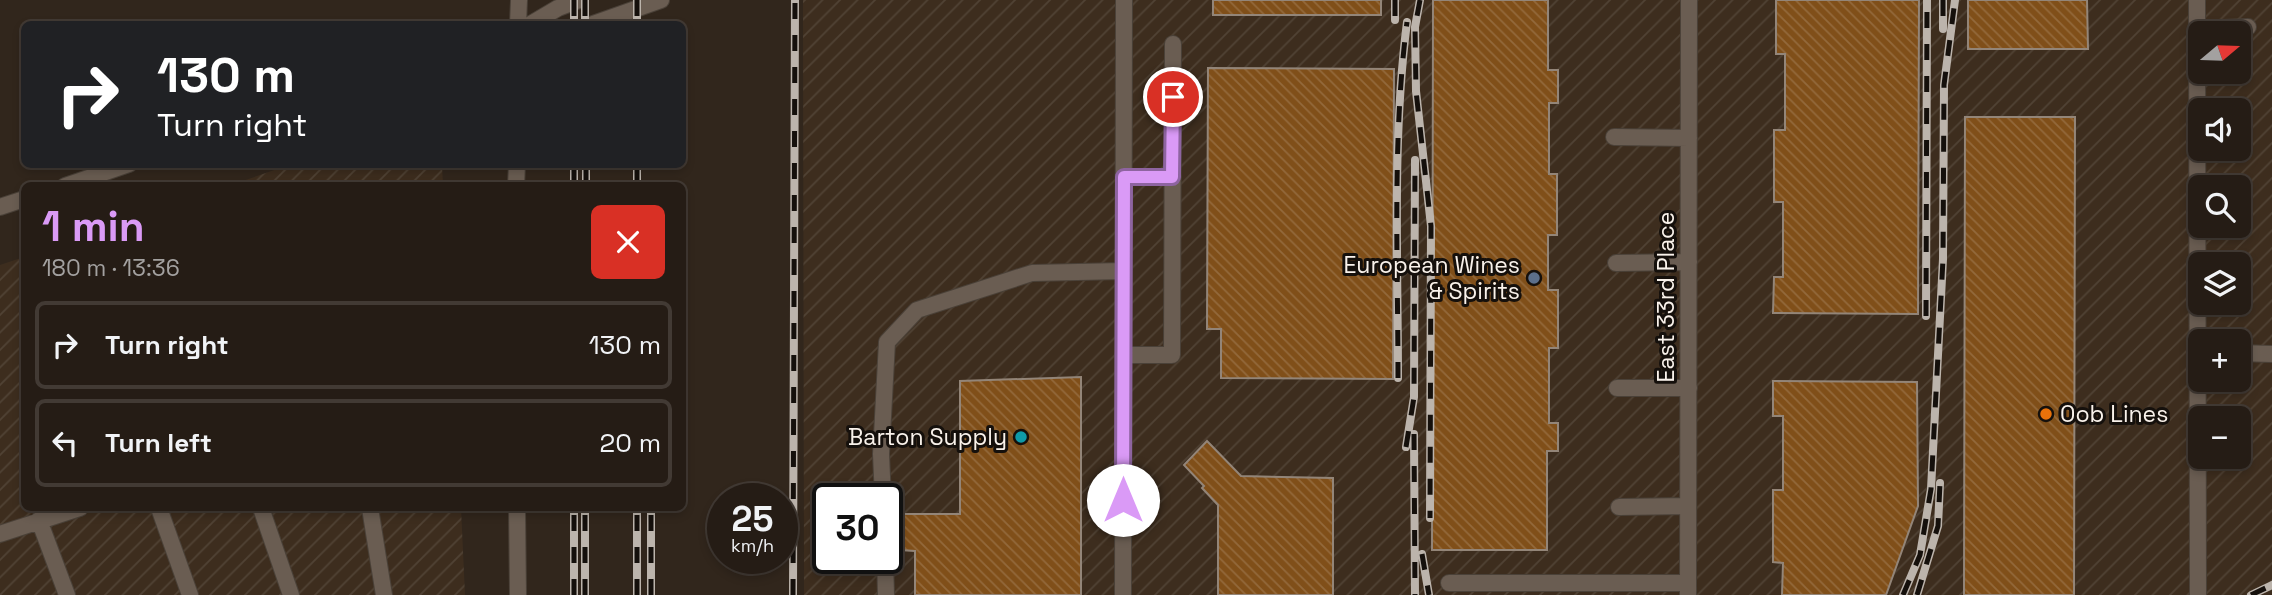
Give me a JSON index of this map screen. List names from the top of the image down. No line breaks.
{"streets":{"street":["East 33rd Place"]},"places":["European Wines & Spirits","Oob Lines","Barton Supply"],"north":"right","page":{"map_buttons":["+","−"],"turn":["130 m","Turn right"],"heading":["1 min","180 m · 13:36"],"list":[{"name":"Turn right","value":"130 m"},{"name":"Turn left","value":"20 m"}],"speed":"25 km/h","limit":"30"}}
